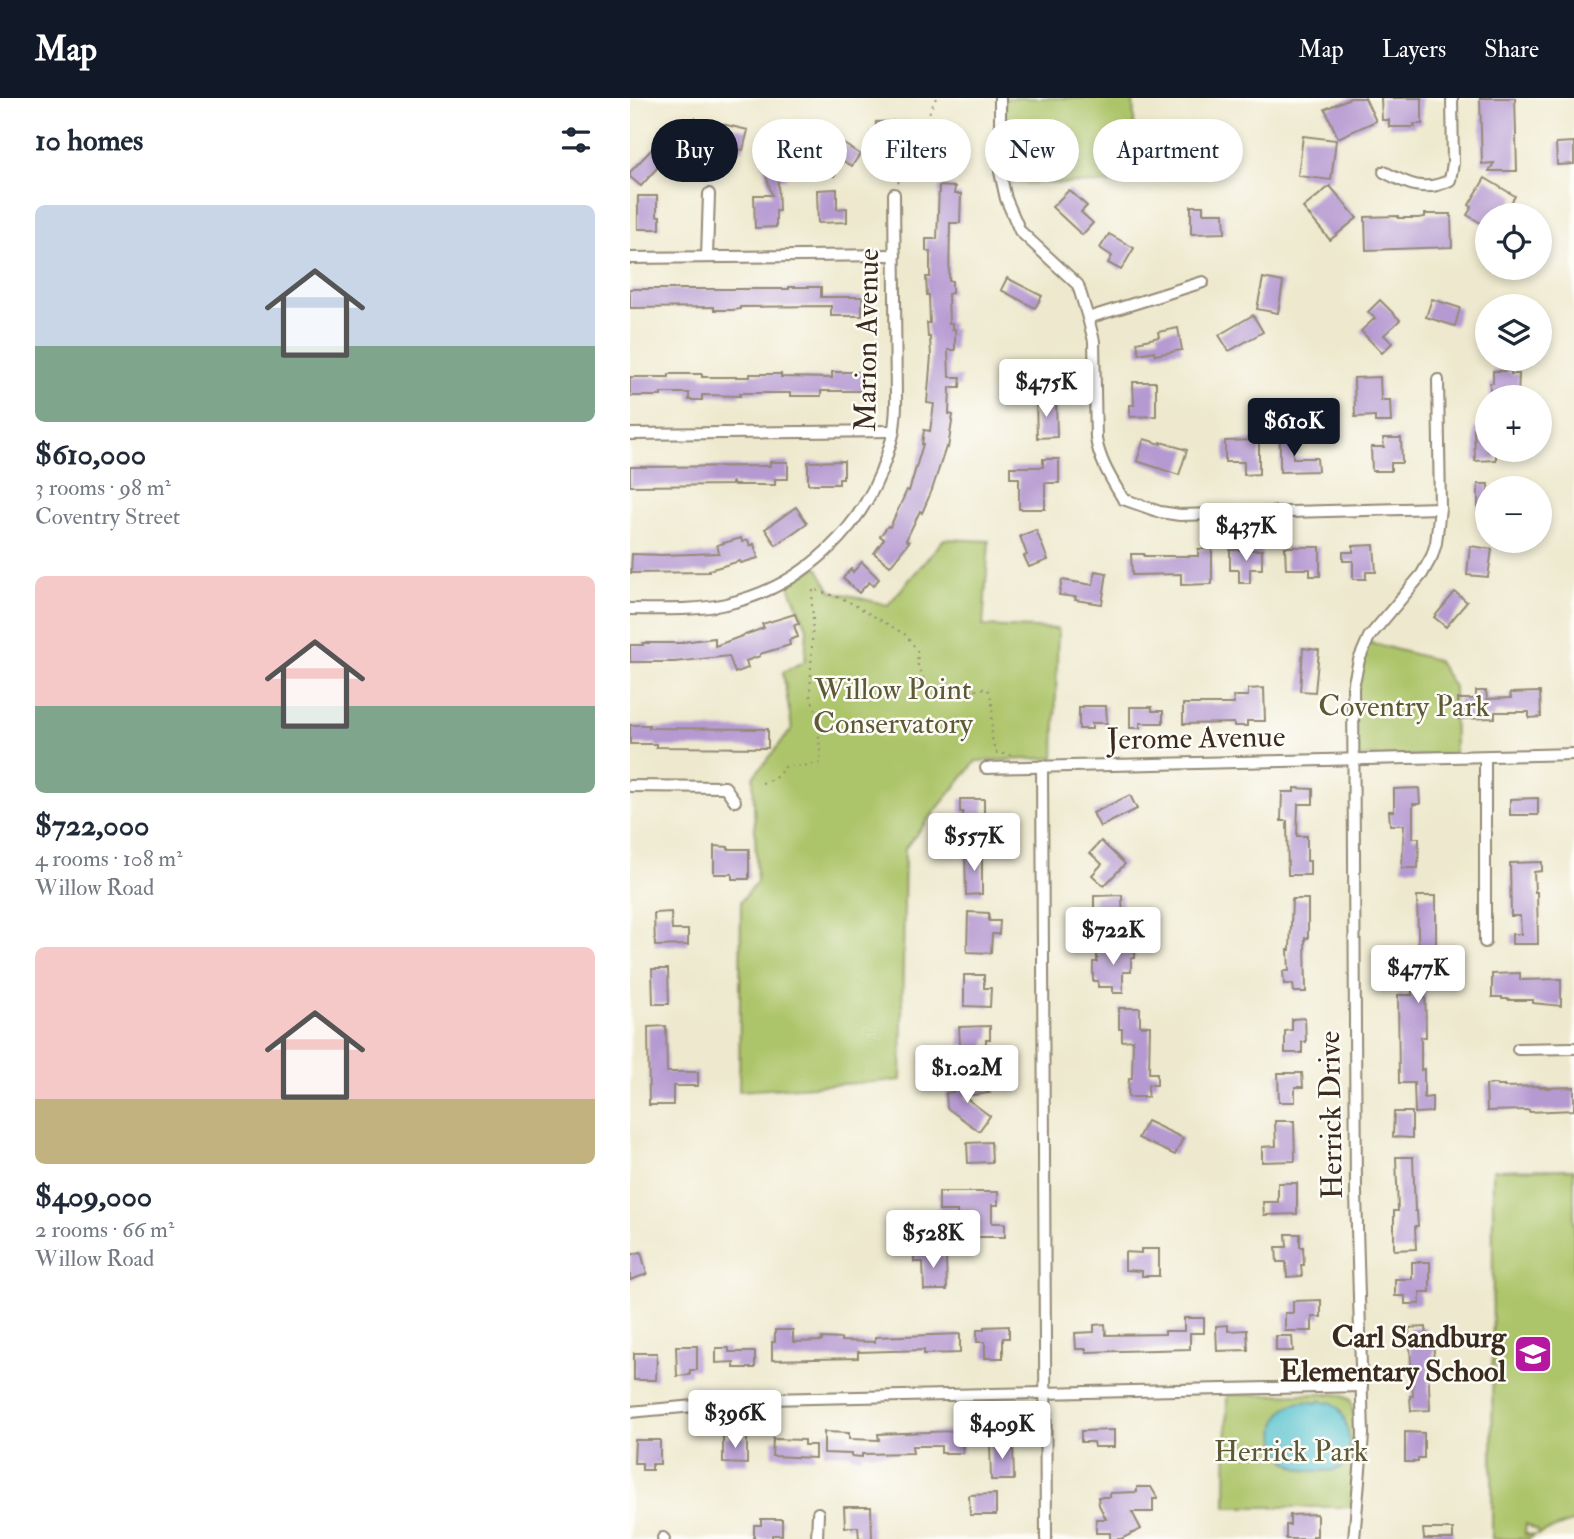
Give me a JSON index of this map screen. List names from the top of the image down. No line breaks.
{"streets":{"street":["Marion Avenue","Jerome Avenue","Herrick Drive"]},"crossings":[["Jerome Avenue","Herrick Drive"]],"parks":["Willow Point Conservatory","Coventry Park","Herrick Park"],"places":{"school or university":["Carl Sandburg Elementary School"]},"page":{"header":"Map","nav":["Map","Layers","Share"],"heading":"10 homes","chip":["Buy","Rent","Filters","New","Apartment"],"list":[{"name":"$610,000","note":"3 rooms · 98 m² · Coventry Street"},{"name":"$722,000","note":"4 rooms · 108 m² · Willow Road"},{"name":"$409,000","note":"2 rooms · 66 m² · Willow Road"}],"map_buttons":["+","−"],"price":["$475K","$610K","$437K","$557K","$722K","$477K","$1.02M","$528K","$396K","$409K"]}}
